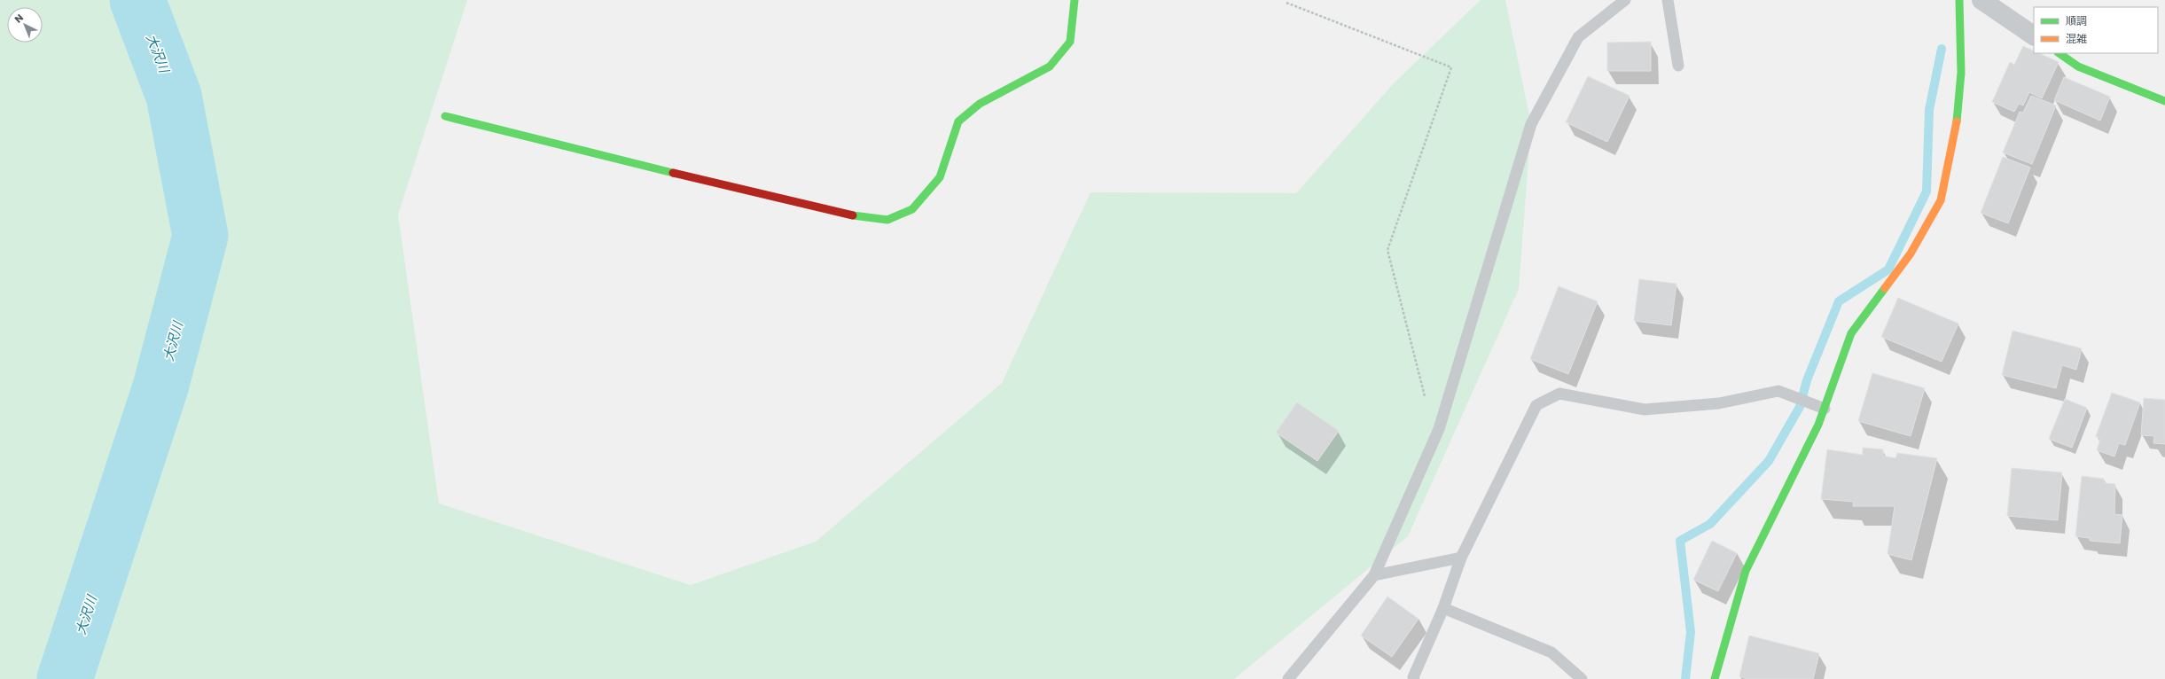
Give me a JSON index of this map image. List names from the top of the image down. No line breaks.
{"water":["大沢川"],"legend":["順調","混雑"],"north":"top left"}
